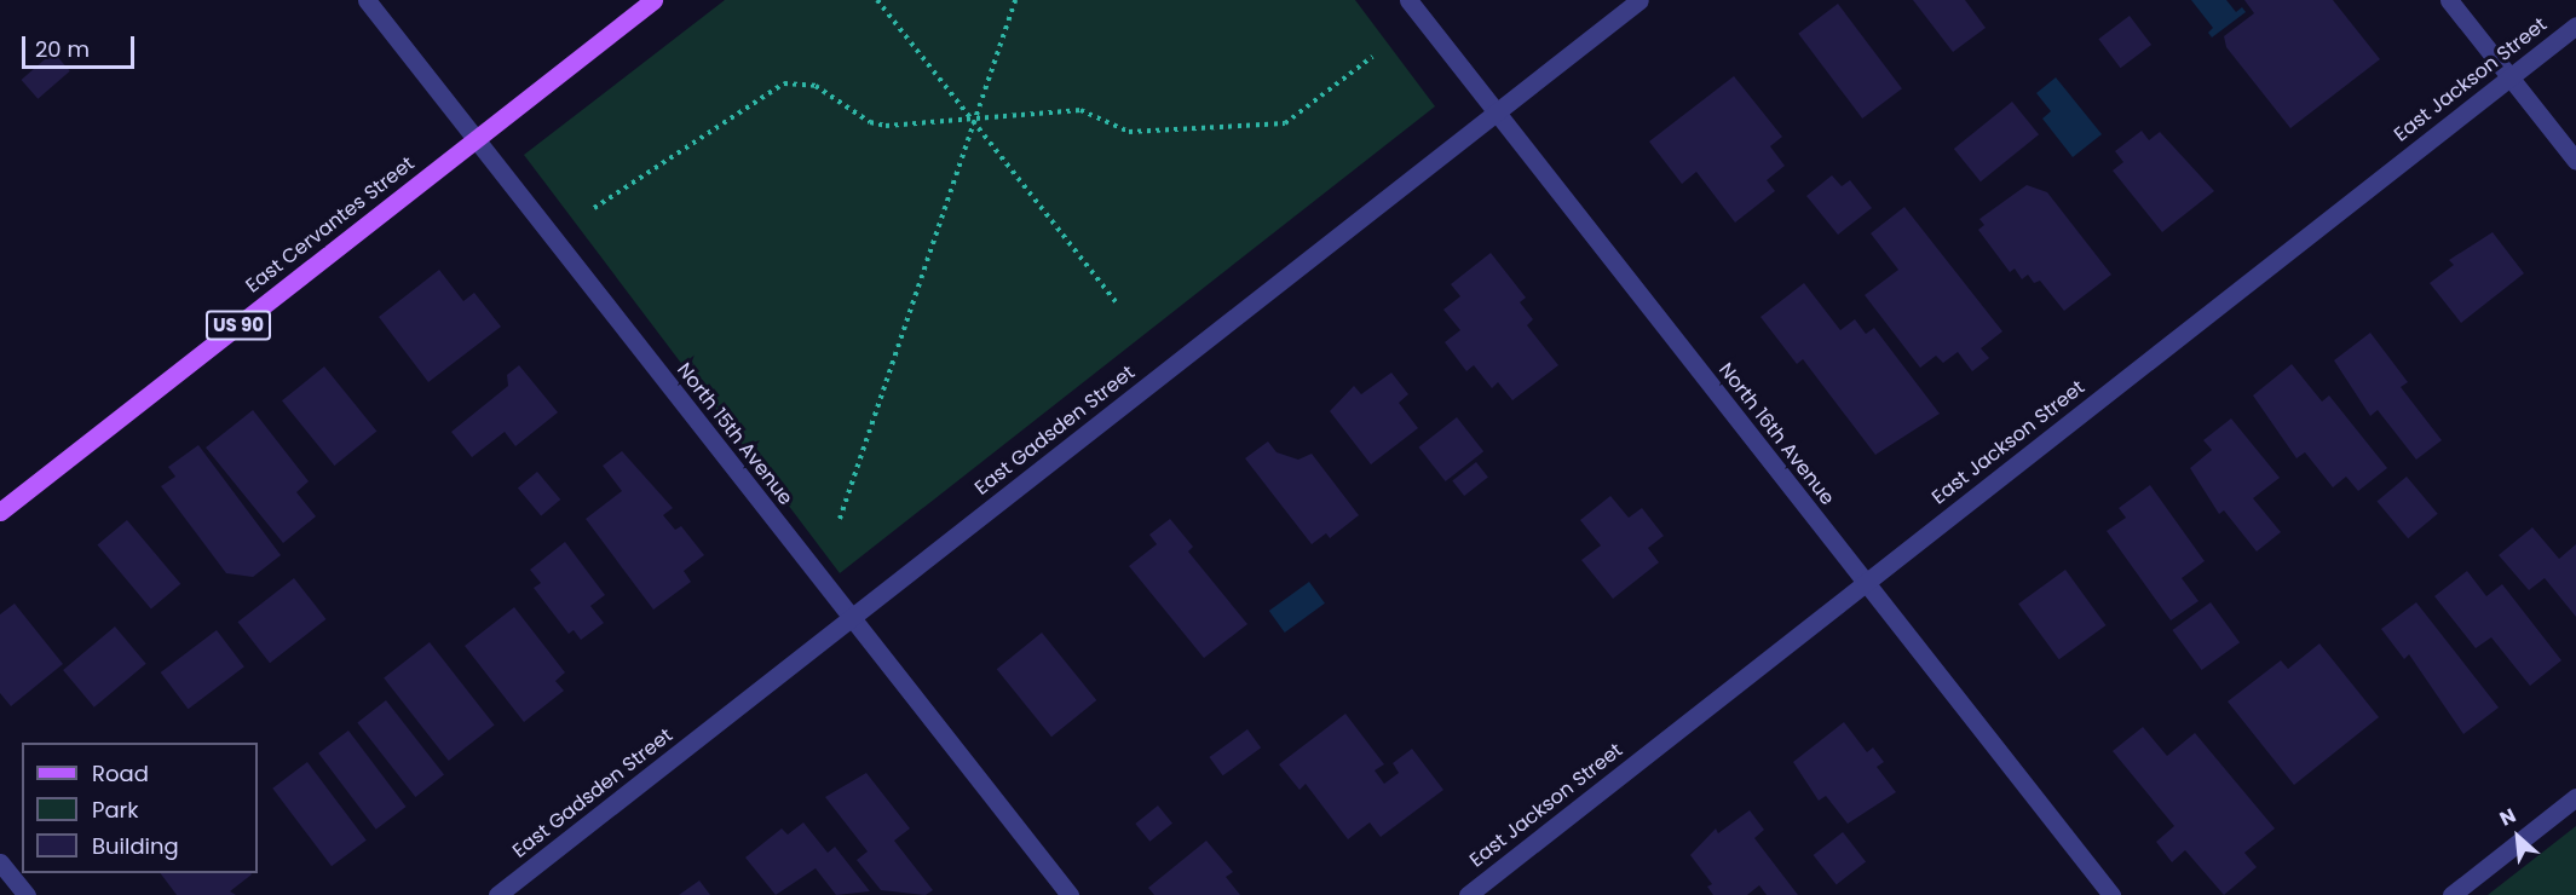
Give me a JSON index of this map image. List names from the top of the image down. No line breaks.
{"streets":{"main road":["East Cervantes Street","US 90"],"street":["East Jackson Street","East Gadsden Street","North 15th Avenue","North 16th Avenue"]},"crossings":[["East Jackson Street","North 16th Avenue"],["East Cervantes Street","North 15th Avenue"],["East Gadsden Street","North 15th Avenue"],["East Gadsden Street","North 16th Avenue"]],"legend":["Road","Park","Building"],"scale_bar":"20 m","north":"top left"}
